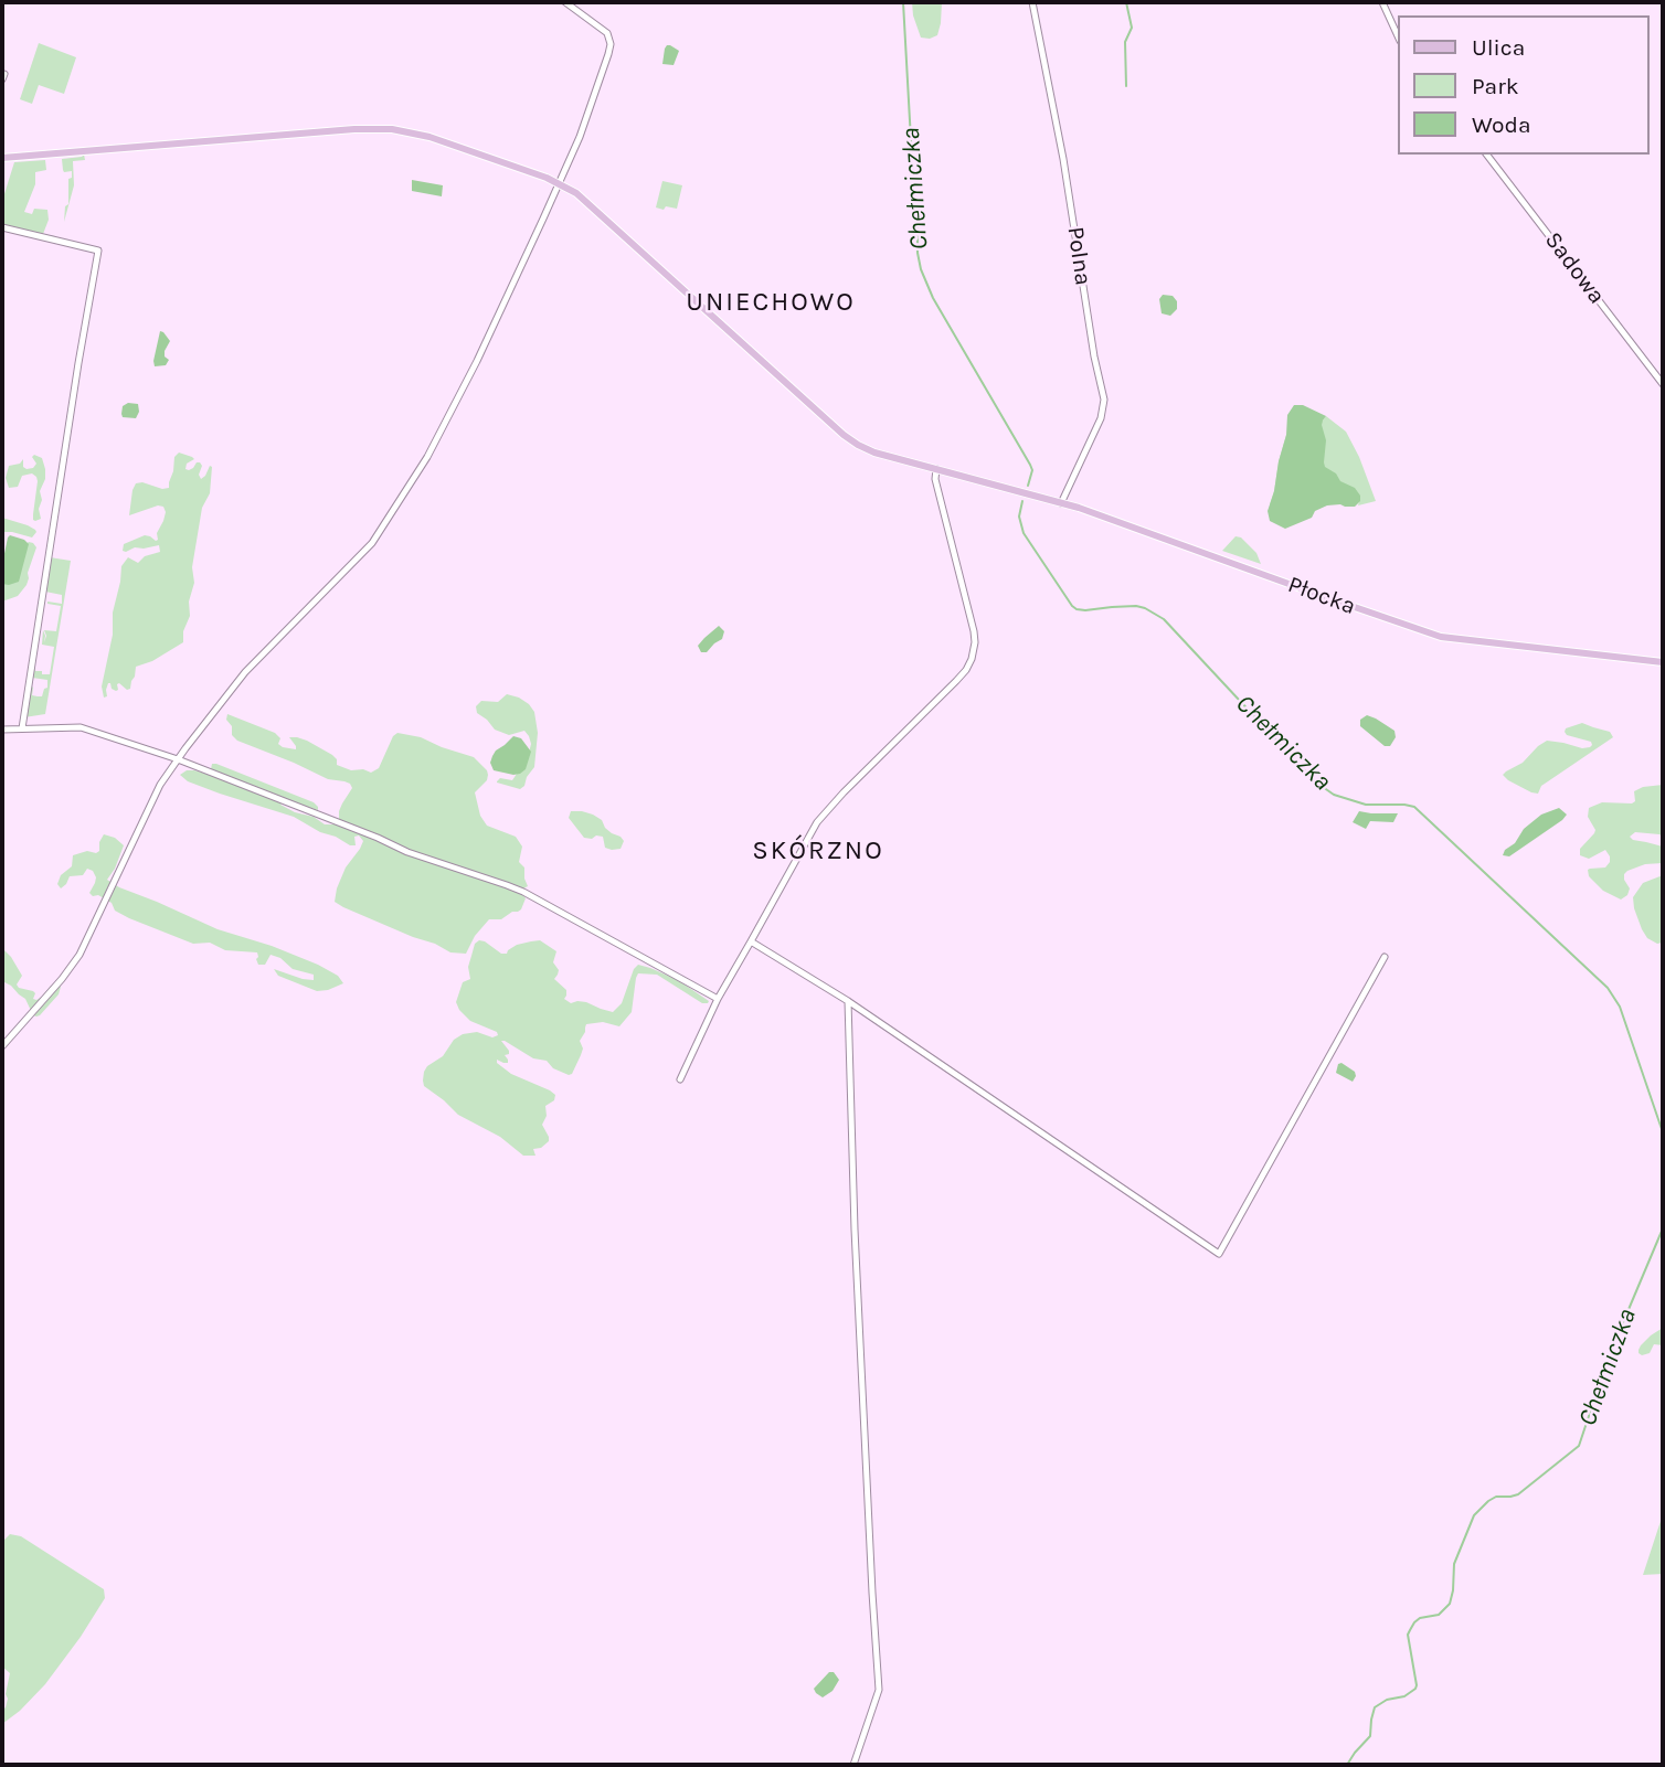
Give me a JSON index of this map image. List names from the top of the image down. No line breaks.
{"streets":{"main road":["Płocka"],"street":["Polna","Sadowa"]},"crossings":[["Polna","Płocka"]],"districts":["UNIECHOWO","SKÓRZNO"],"water":["Chełmiczka"],"legend":["Ulica","Park","Woda"]}
